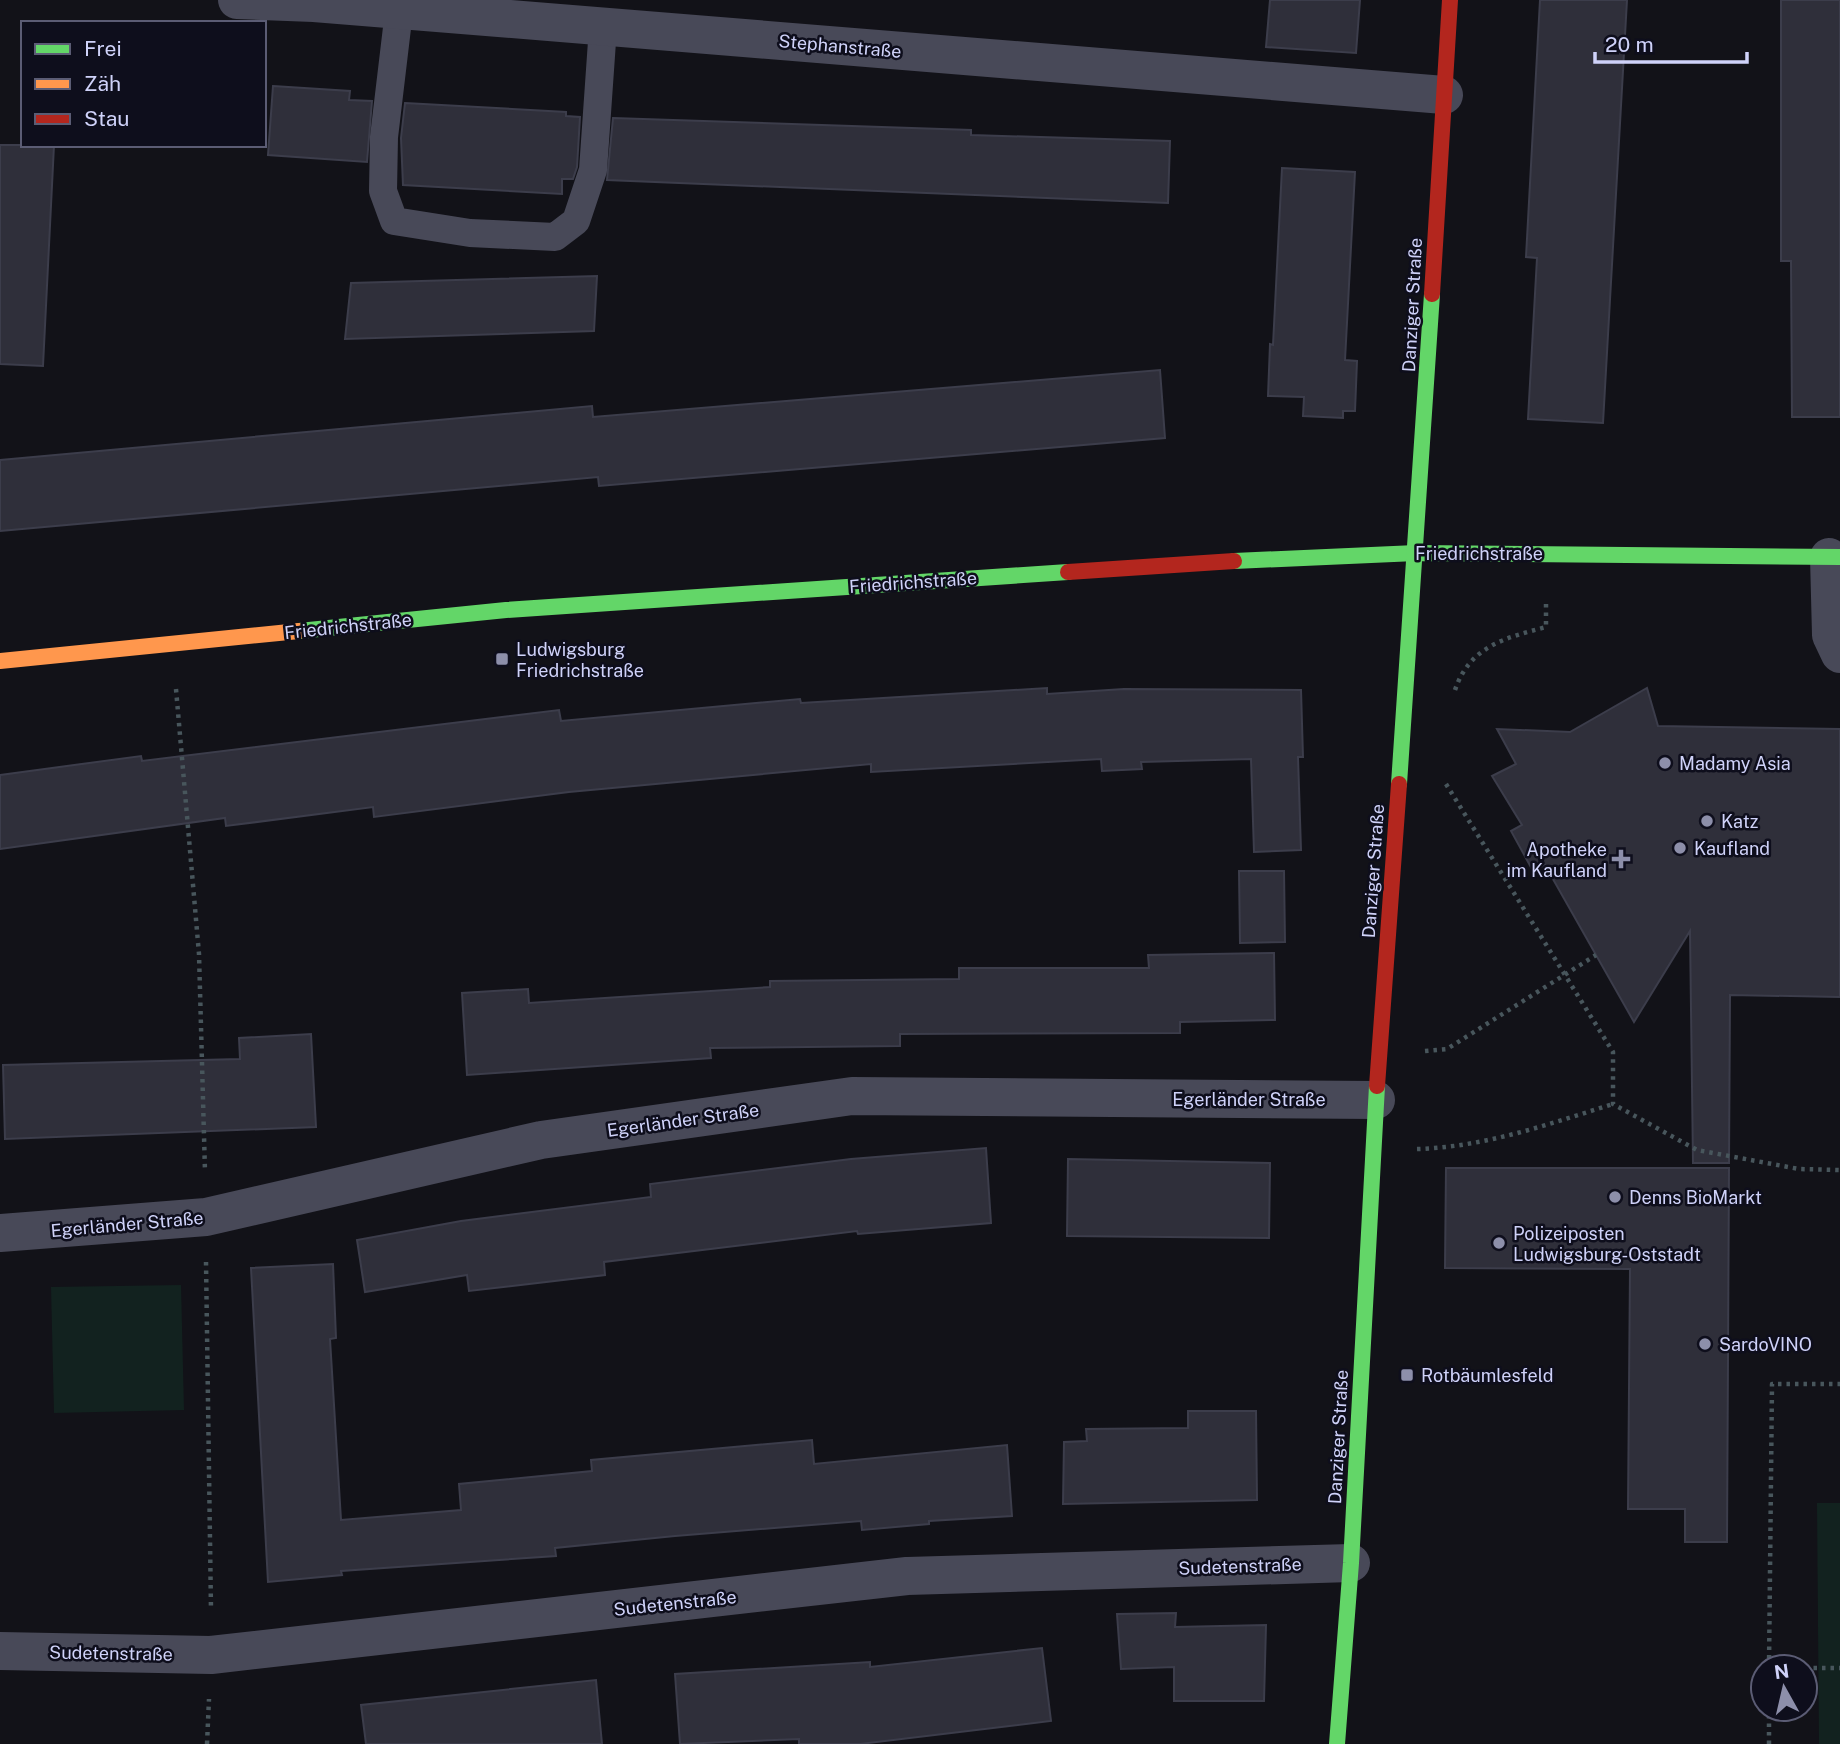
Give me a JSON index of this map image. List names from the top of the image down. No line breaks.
{"streets":{"main road":["Danziger Straße","Friedrichstraße"],"street":["Stephanstraße","Egerländer Straße","Sudetenstraße"]},"crossings":[["Stephanstraße","Danziger Straße"],["Danziger Straße","Friedrichstraße"],["Danziger Straße","Egerländer Straße"],["Danziger Straße","Sudetenstraße"]],"places":{"transit":["Ludwigsburg Friedrichstraße","Rotbäumlesfeld"],"other":["Madamy Asia","Katz","Kaufland","Denns BioMarkt","Polizeiposten Ludwigsburg-Oststadt","SardoVINO"],"health":["Apotheke im Kaufland"]},"legend":["Frei","Zäh","Stau"],"scale_bar":"20 m","north":"top"}
